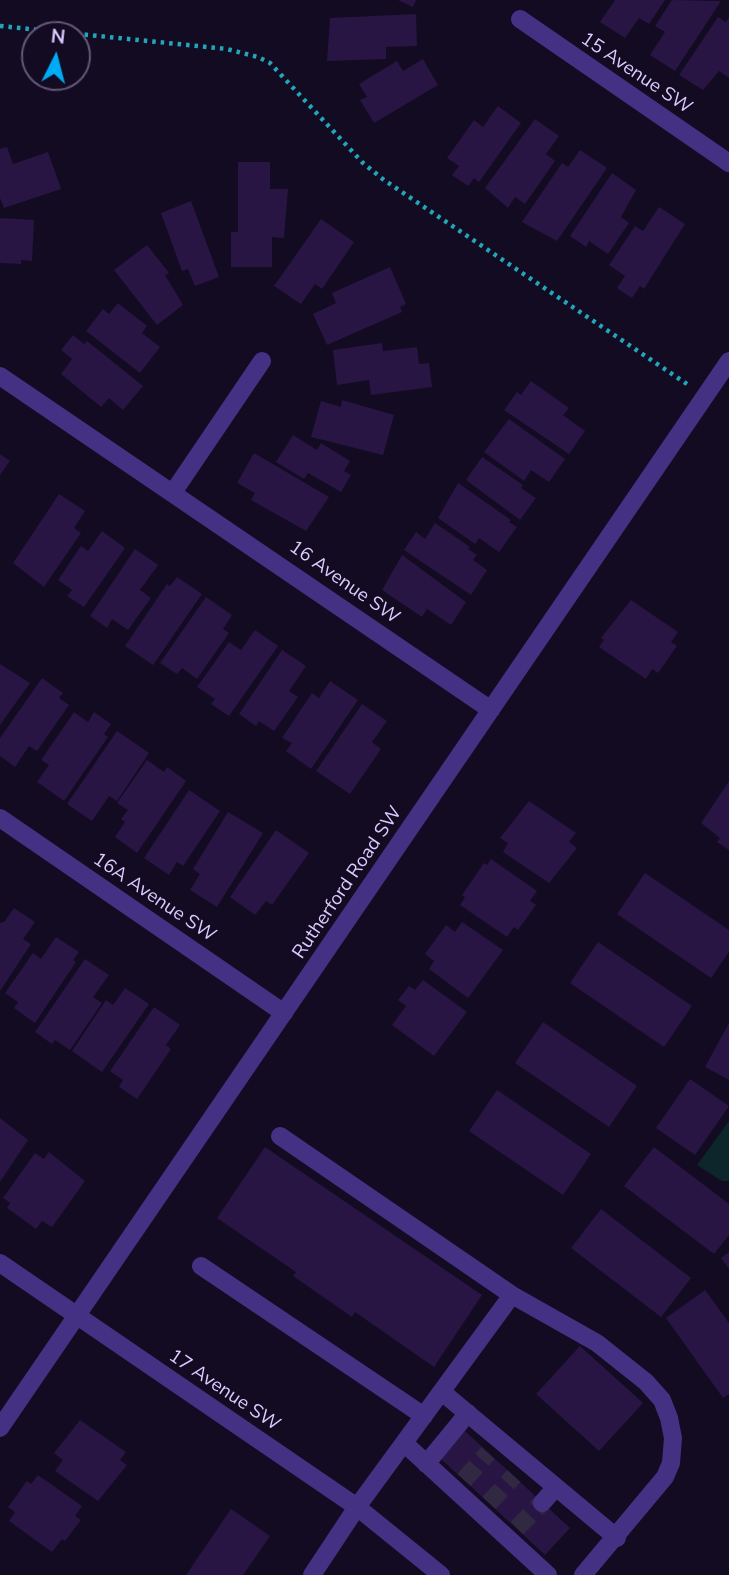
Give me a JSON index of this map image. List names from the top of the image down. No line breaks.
{"streets":{"street":["15 Avenue SW","16 Avenue SW","Rutherford Road SW","16A Avenue SW","17 Avenue SW"]},"crossings":[["16 Avenue SW","Rutherford Road SW"],["Rutherford Road SW","16A Avenue SW"],["Rutherford Road SW","17 Avenue SW"]],"north":"top"}
